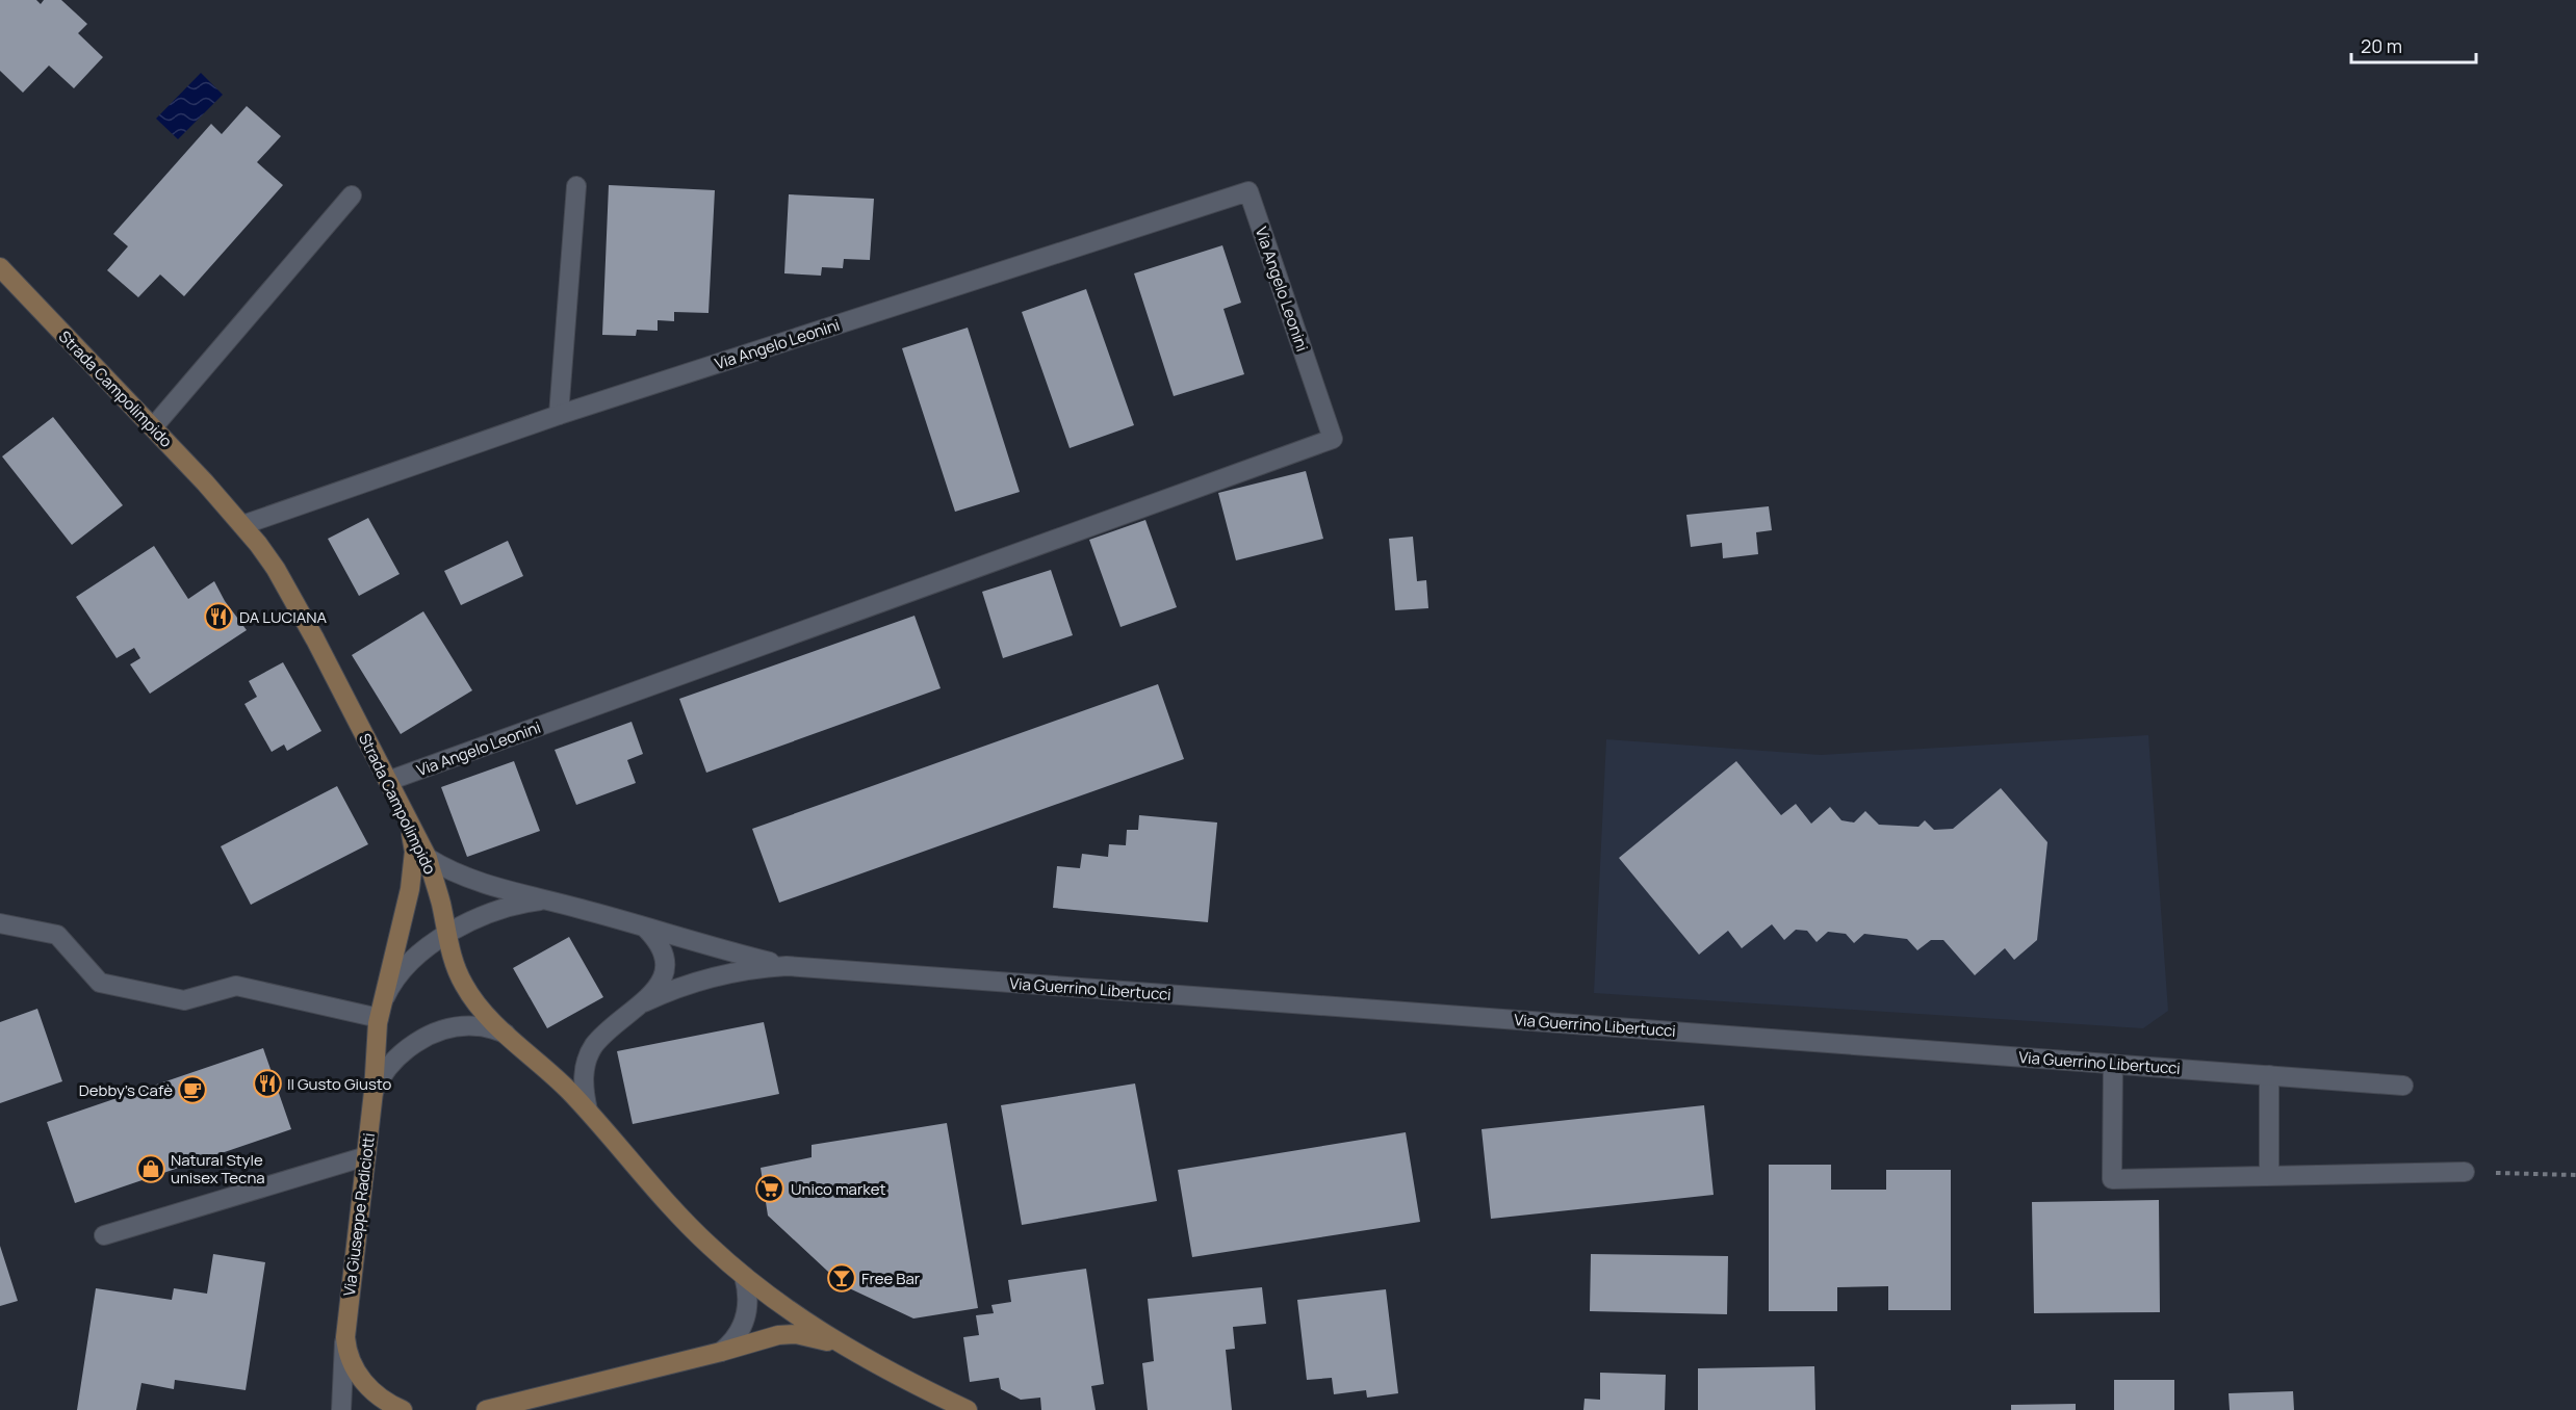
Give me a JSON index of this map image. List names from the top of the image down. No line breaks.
{"streets":{"street":["Via Angelo Leonini","Strada Campolimpido","Via Guerrino Libertucci","Via Giuseppe Radiciotti"]},"crossings":[["Via Angelo Leonini","Strada Campolimpido"],["Strada Campolimpido","Via Guerrino Libertucci"],["Strada Campolimpido","Via Giuseppe Radiciotti"],["Via Guerrino Libertucci","Via Giuseppe Radiciotti"]],"places":{"restaurant":["DA LUCIANA","Il Gusto Giusto"],"cafe":["Debby's Cafè"],"shop":["Natural Style unisex Tecna"],"supermarket":["Unico market"],"bar":["Free Bar"]},"scale_bar":"20 m"}
